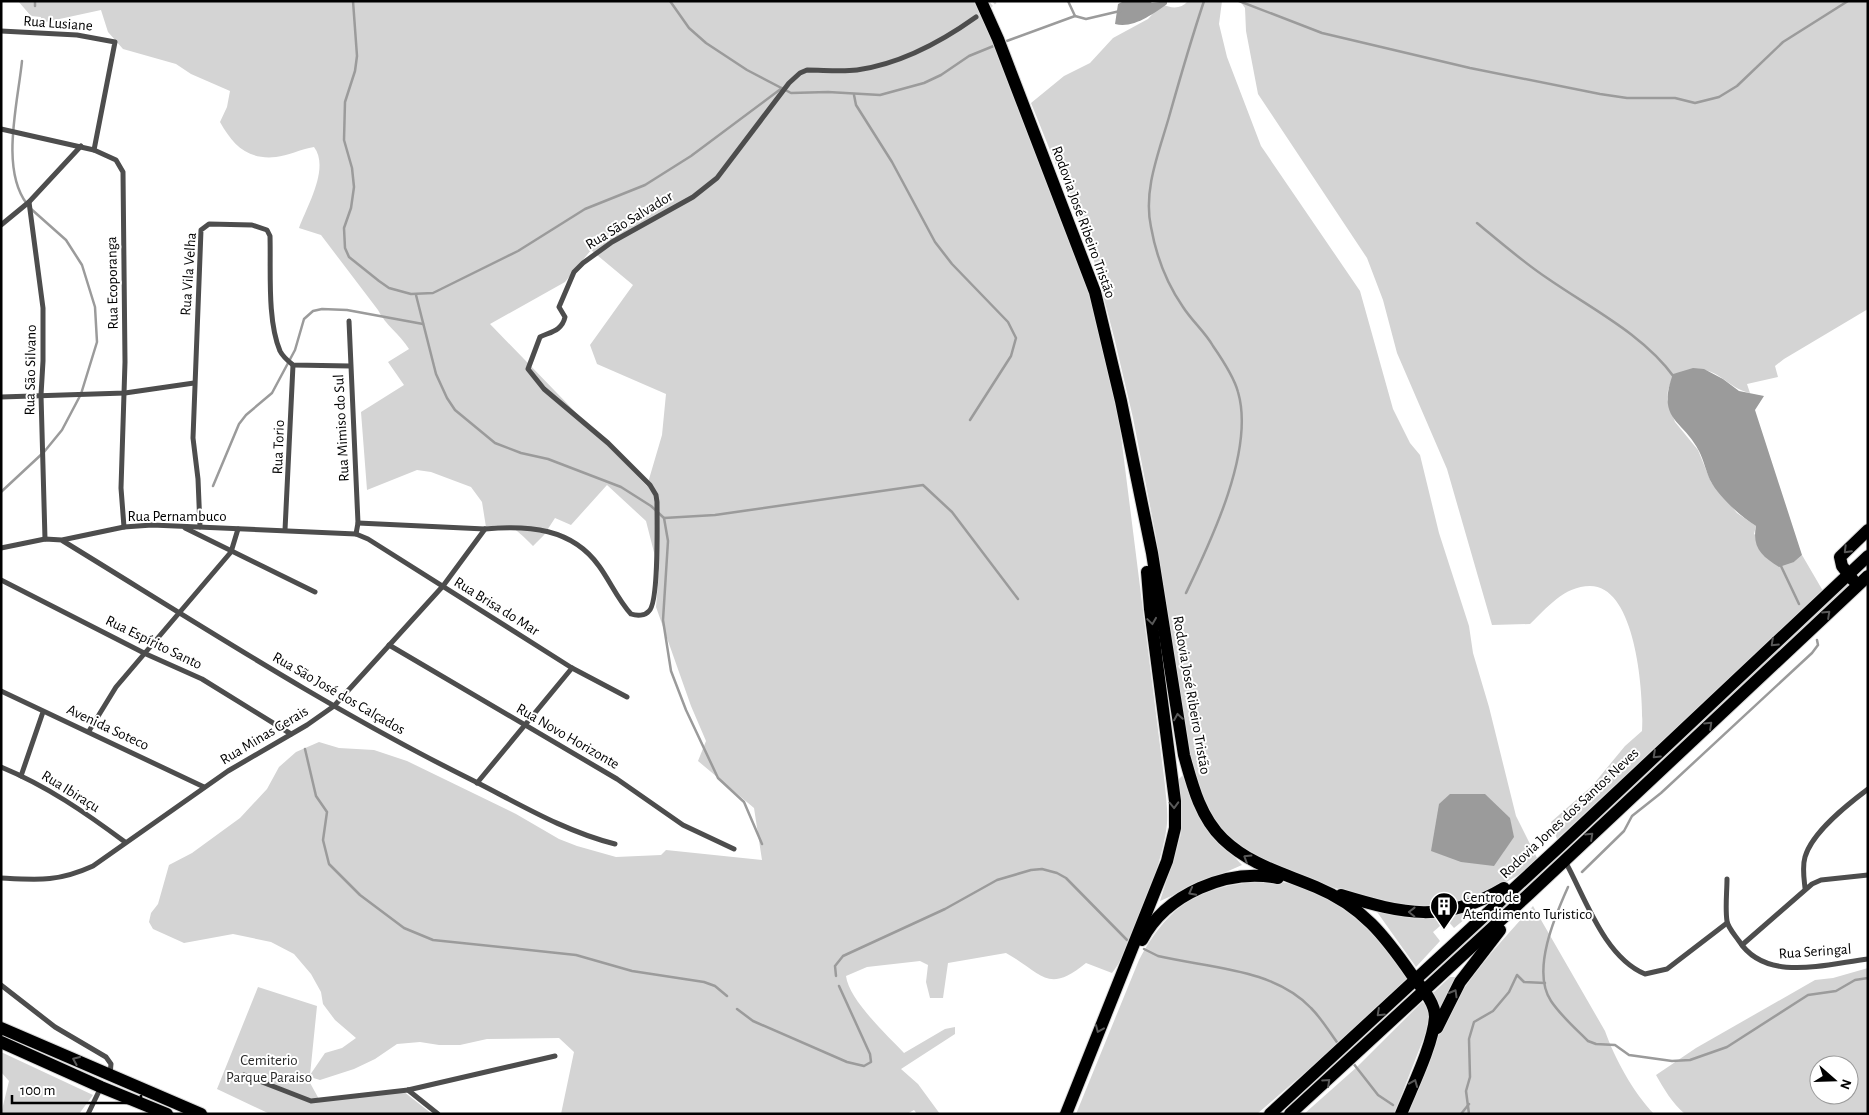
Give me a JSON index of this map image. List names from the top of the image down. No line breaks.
{"streets":{"main road":["Rodovia José Ribeiro Tristão","Rodovia Jones dos Santos Neves"],"street":["Rua Lusiane","Rua São Salvador","Rua Vila Velha","Rua Ecoporanga","Rua São Silvano","Rua Mimiso do Sul","Rua Torio","Rua Pernambuco","Rua Brisa do Mar","Rua Espírito Santo","Rua São José dos Calçados","Avenida Soteco","Rua Minas Gerais","Rua Novo Horizonte","Rua Ibiraçu","Rua Seringal"]},"crossings":[["Rua Lusiane","Rua Ecoporanga"],["Rua São Salvador","Rua Minas Gerais"],["Rodovia José Ribeiro Tristão","Rodovia Jones dos Santos Neves"],["Rua Vila Velha","Rua Torio"],["Rua Vila Velha","Rua Pernambuco"],["Rua Ecoporanga","Rua Pernambuco"],["Rua São Silvano","Rua Pernambuco"],["Rua Mimiso do Sul","Rua Pernambuco"],["Rua Mimiso do Sul","Rua Brisa do Mar"],["Rua Torio","Rua Pernambuco"],["Rua Pernambuco","Rua Brisa do Mar"],["Rua Pernambuco","Rua São José dos Calçados"],["Rua Brisa do Mar","Rua Minas Gerais"],["Rua Espírito Santo","Rua Minas Gerais"],["Rua São José dos Calçados","Rua Minas Gerais"],["Avenida Soteco","Rua Minas Gerais"],["Rua Minas Gerais","Rua Novo Horizonte"],["Rua Minas Gerais","Rua Ibiraçu"]],"parks":["Cemiterio Parque Paraiso"],"places":{"building":["Centro de Atendimento Turistico"]},"scale_bar":"100 m","north":"right"}
